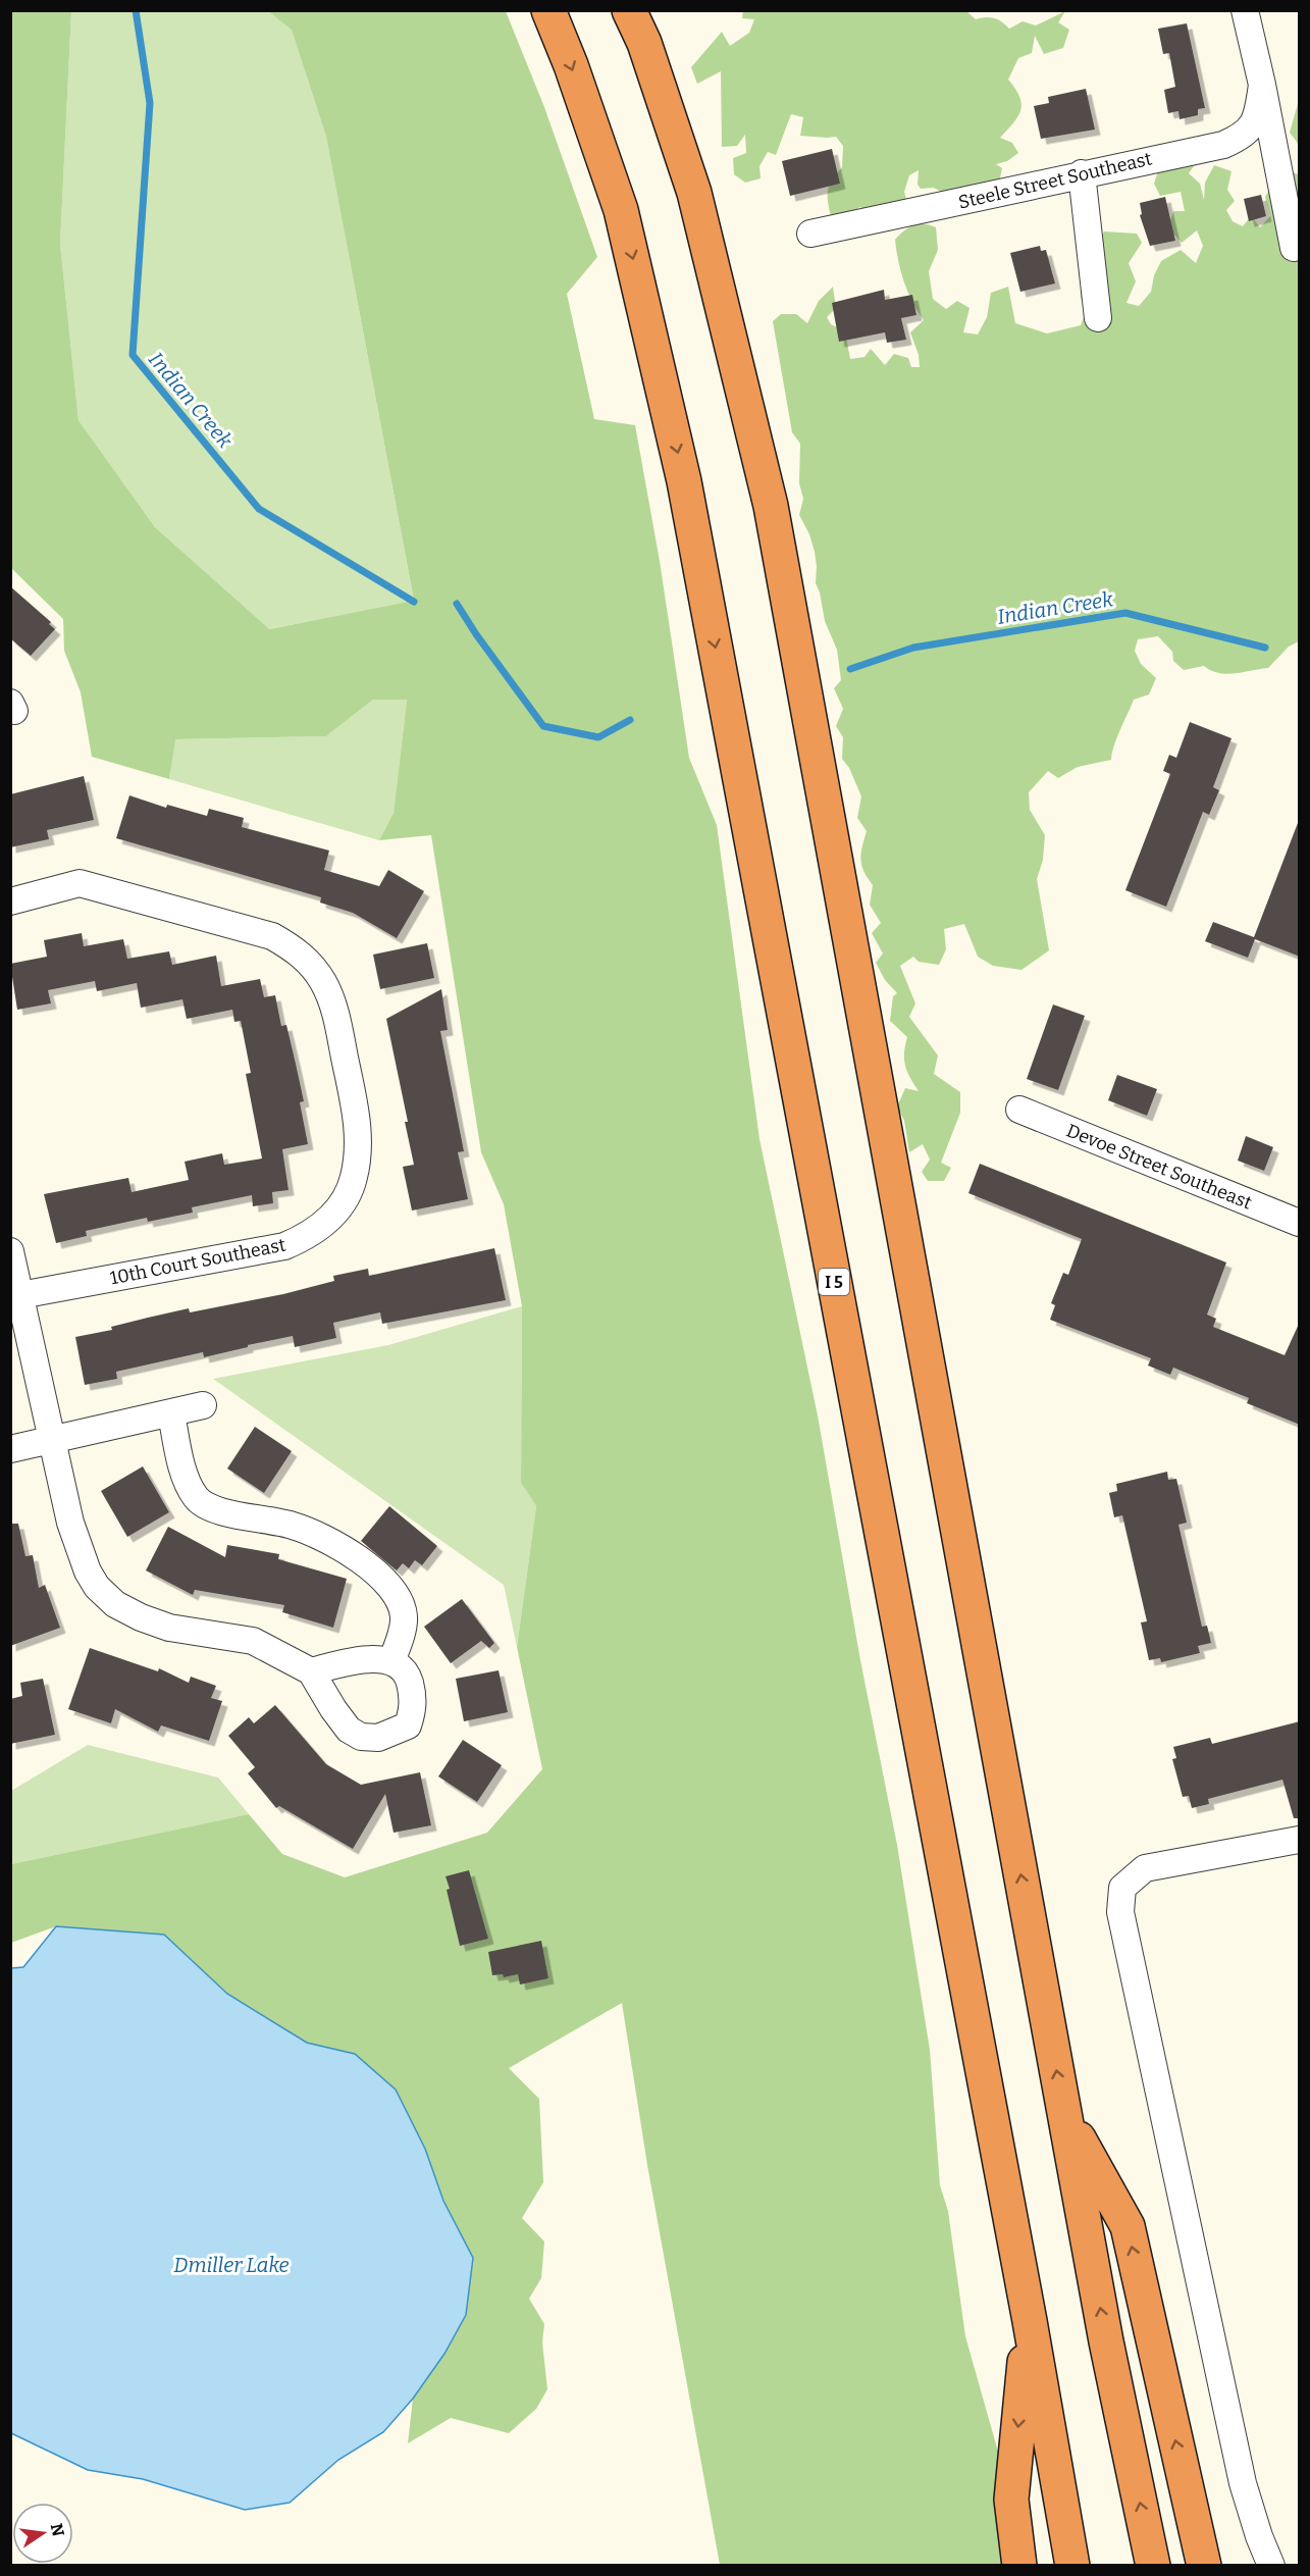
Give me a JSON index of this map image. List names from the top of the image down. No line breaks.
{"streets":{"highway":["I 5"],"street":["Steele Street Southeast","Devoe Street Southeast","10th Court Southeast"]},"water":["Indian Creek","Dmiller Lake"],"north":"right"}
